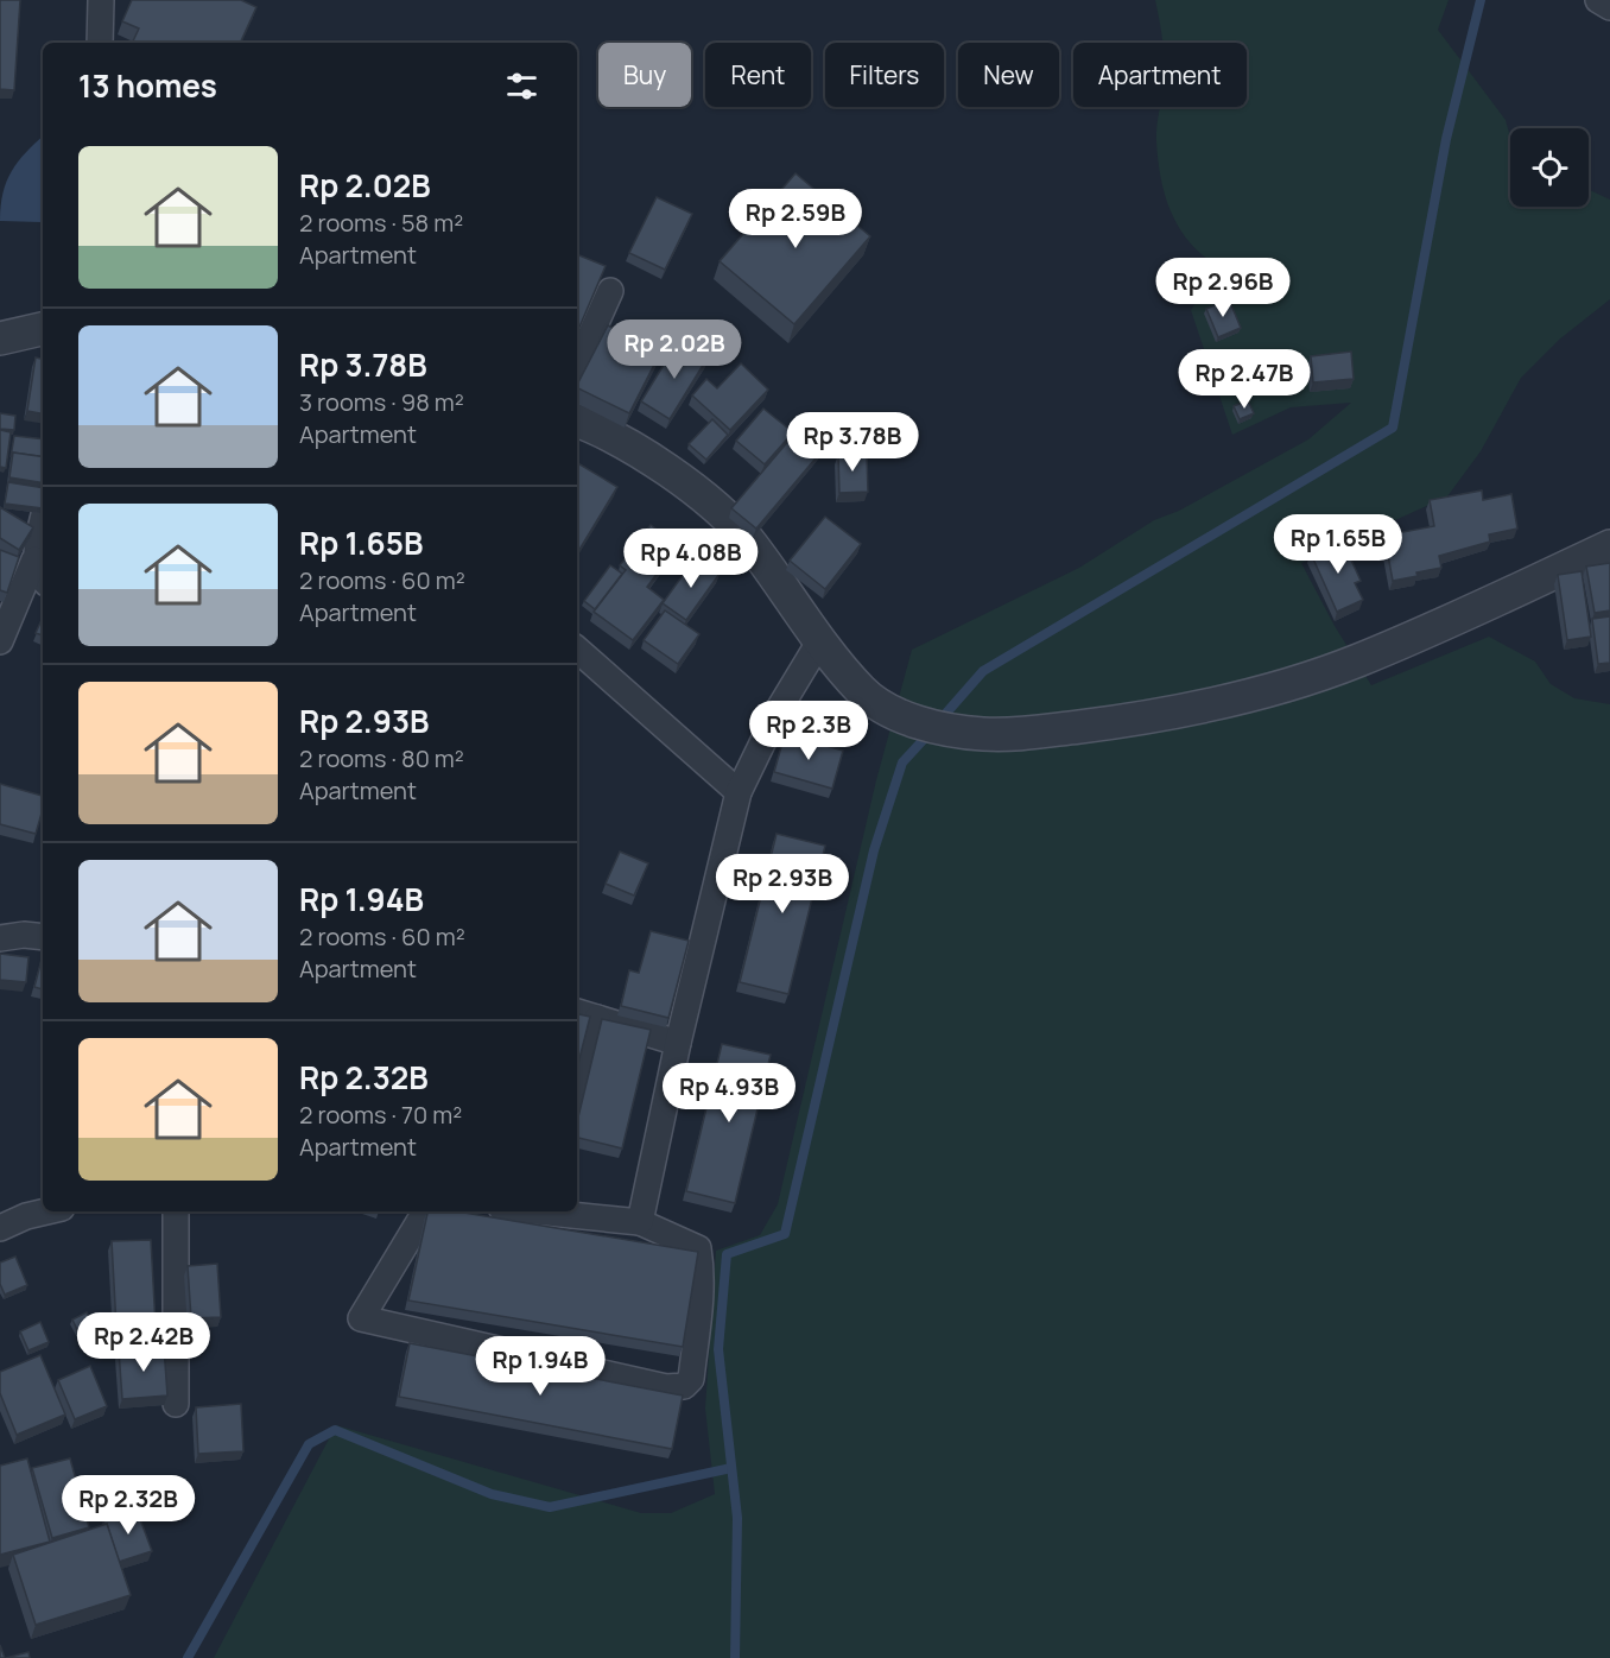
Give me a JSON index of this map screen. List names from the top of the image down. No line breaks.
{"page":{"chip":["Buy","Rent","Filters","New","Apartment"],"heading":"13 homes","list":[{"name":"Rp 2.02B","note":"2 rooms · 58 m² · Apartment"},{"name":"Rp 3.78B","note":"3 rooms · 98 m² · Apartment"},{"name":"Rp 1.65B","note":"2 rooms · 60 m² · Apartment"},{"name":"Rp 2.93B","note":"2 rooms · 80 m² · Apartment"},{"name":"Rp 1.94B","note":"2 rooms · 60 m² · Apartment"},{"name":"Rp 2.32B","note":"2 rooms · 70 m² · Apartment"}],"price":["Rp 2.59B","Rp 2.96B","Rp 2.02B","Rp 2.47B","Rp 3.78B","Rp 1.65B","Rp 4.08B","Rp 2.3B","Rp 2.93B","Rp 4.93B","Rp 2.42B","Rp 1.94B","Rp 2.32B"]}}
